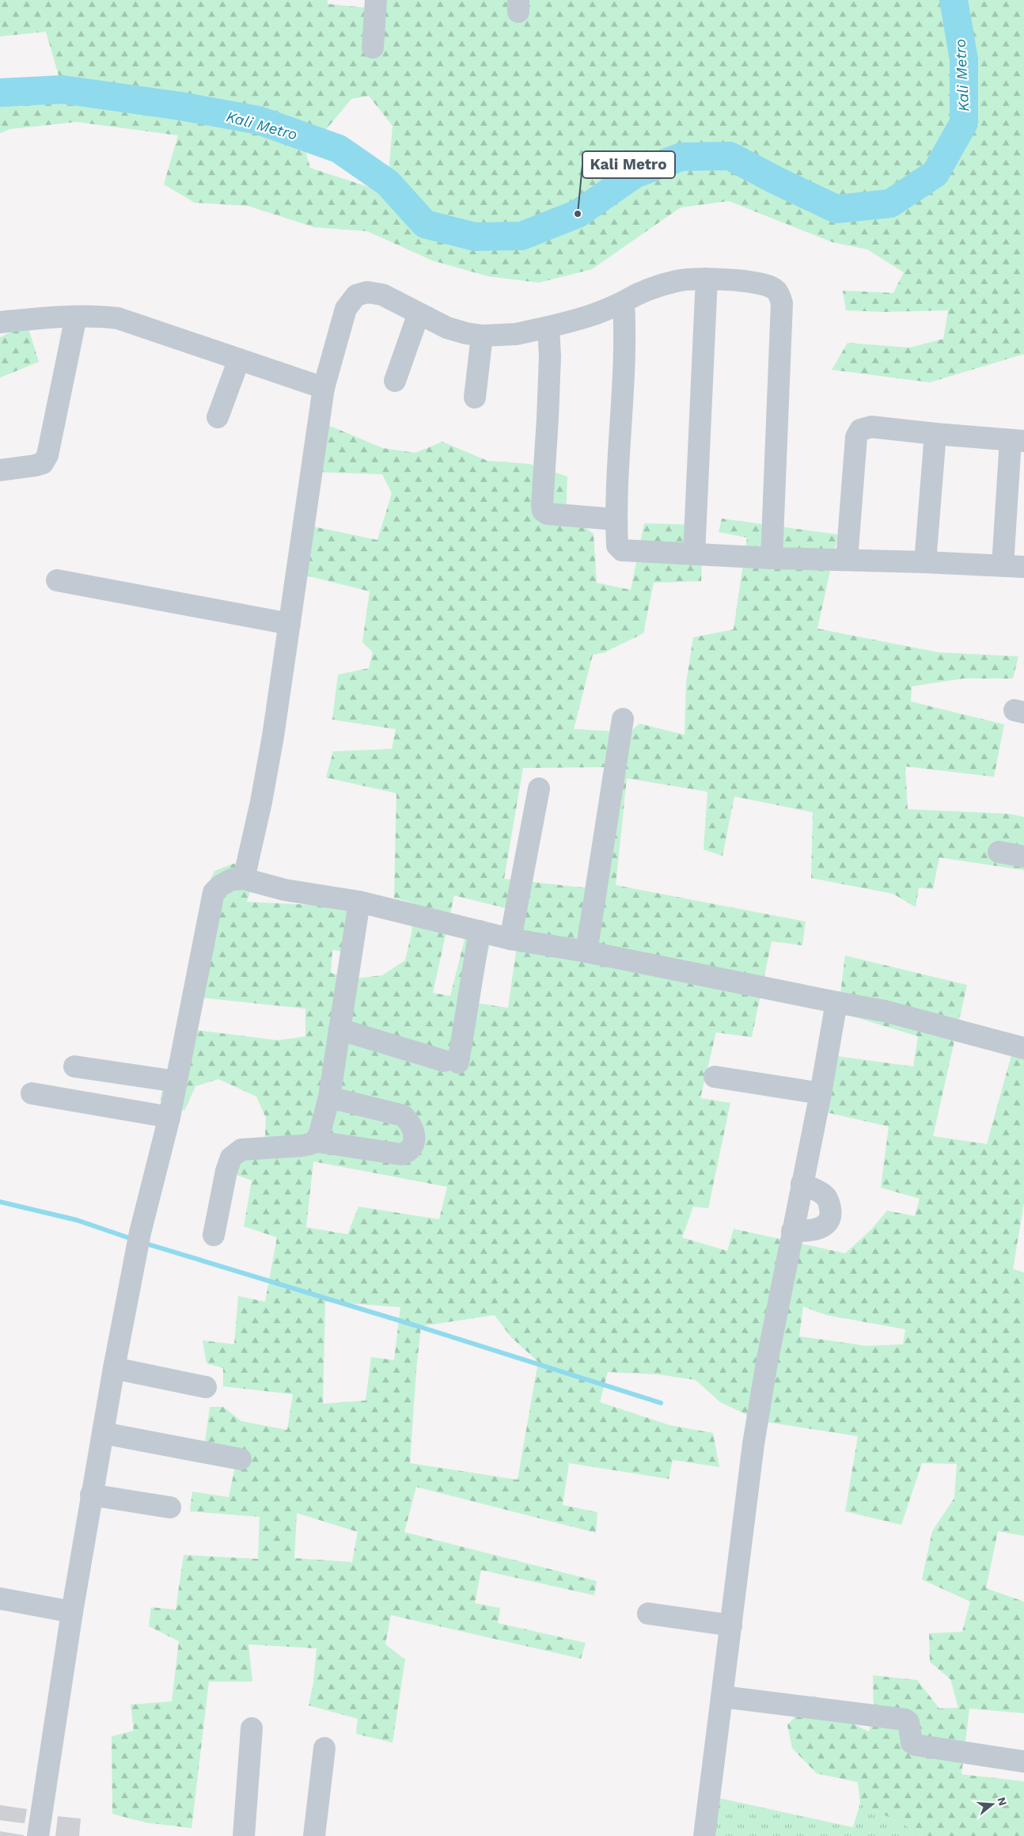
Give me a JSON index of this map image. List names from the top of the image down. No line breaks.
{"water":["Kali Metro"],"places":["Kali Metro"],"north":"right"}
